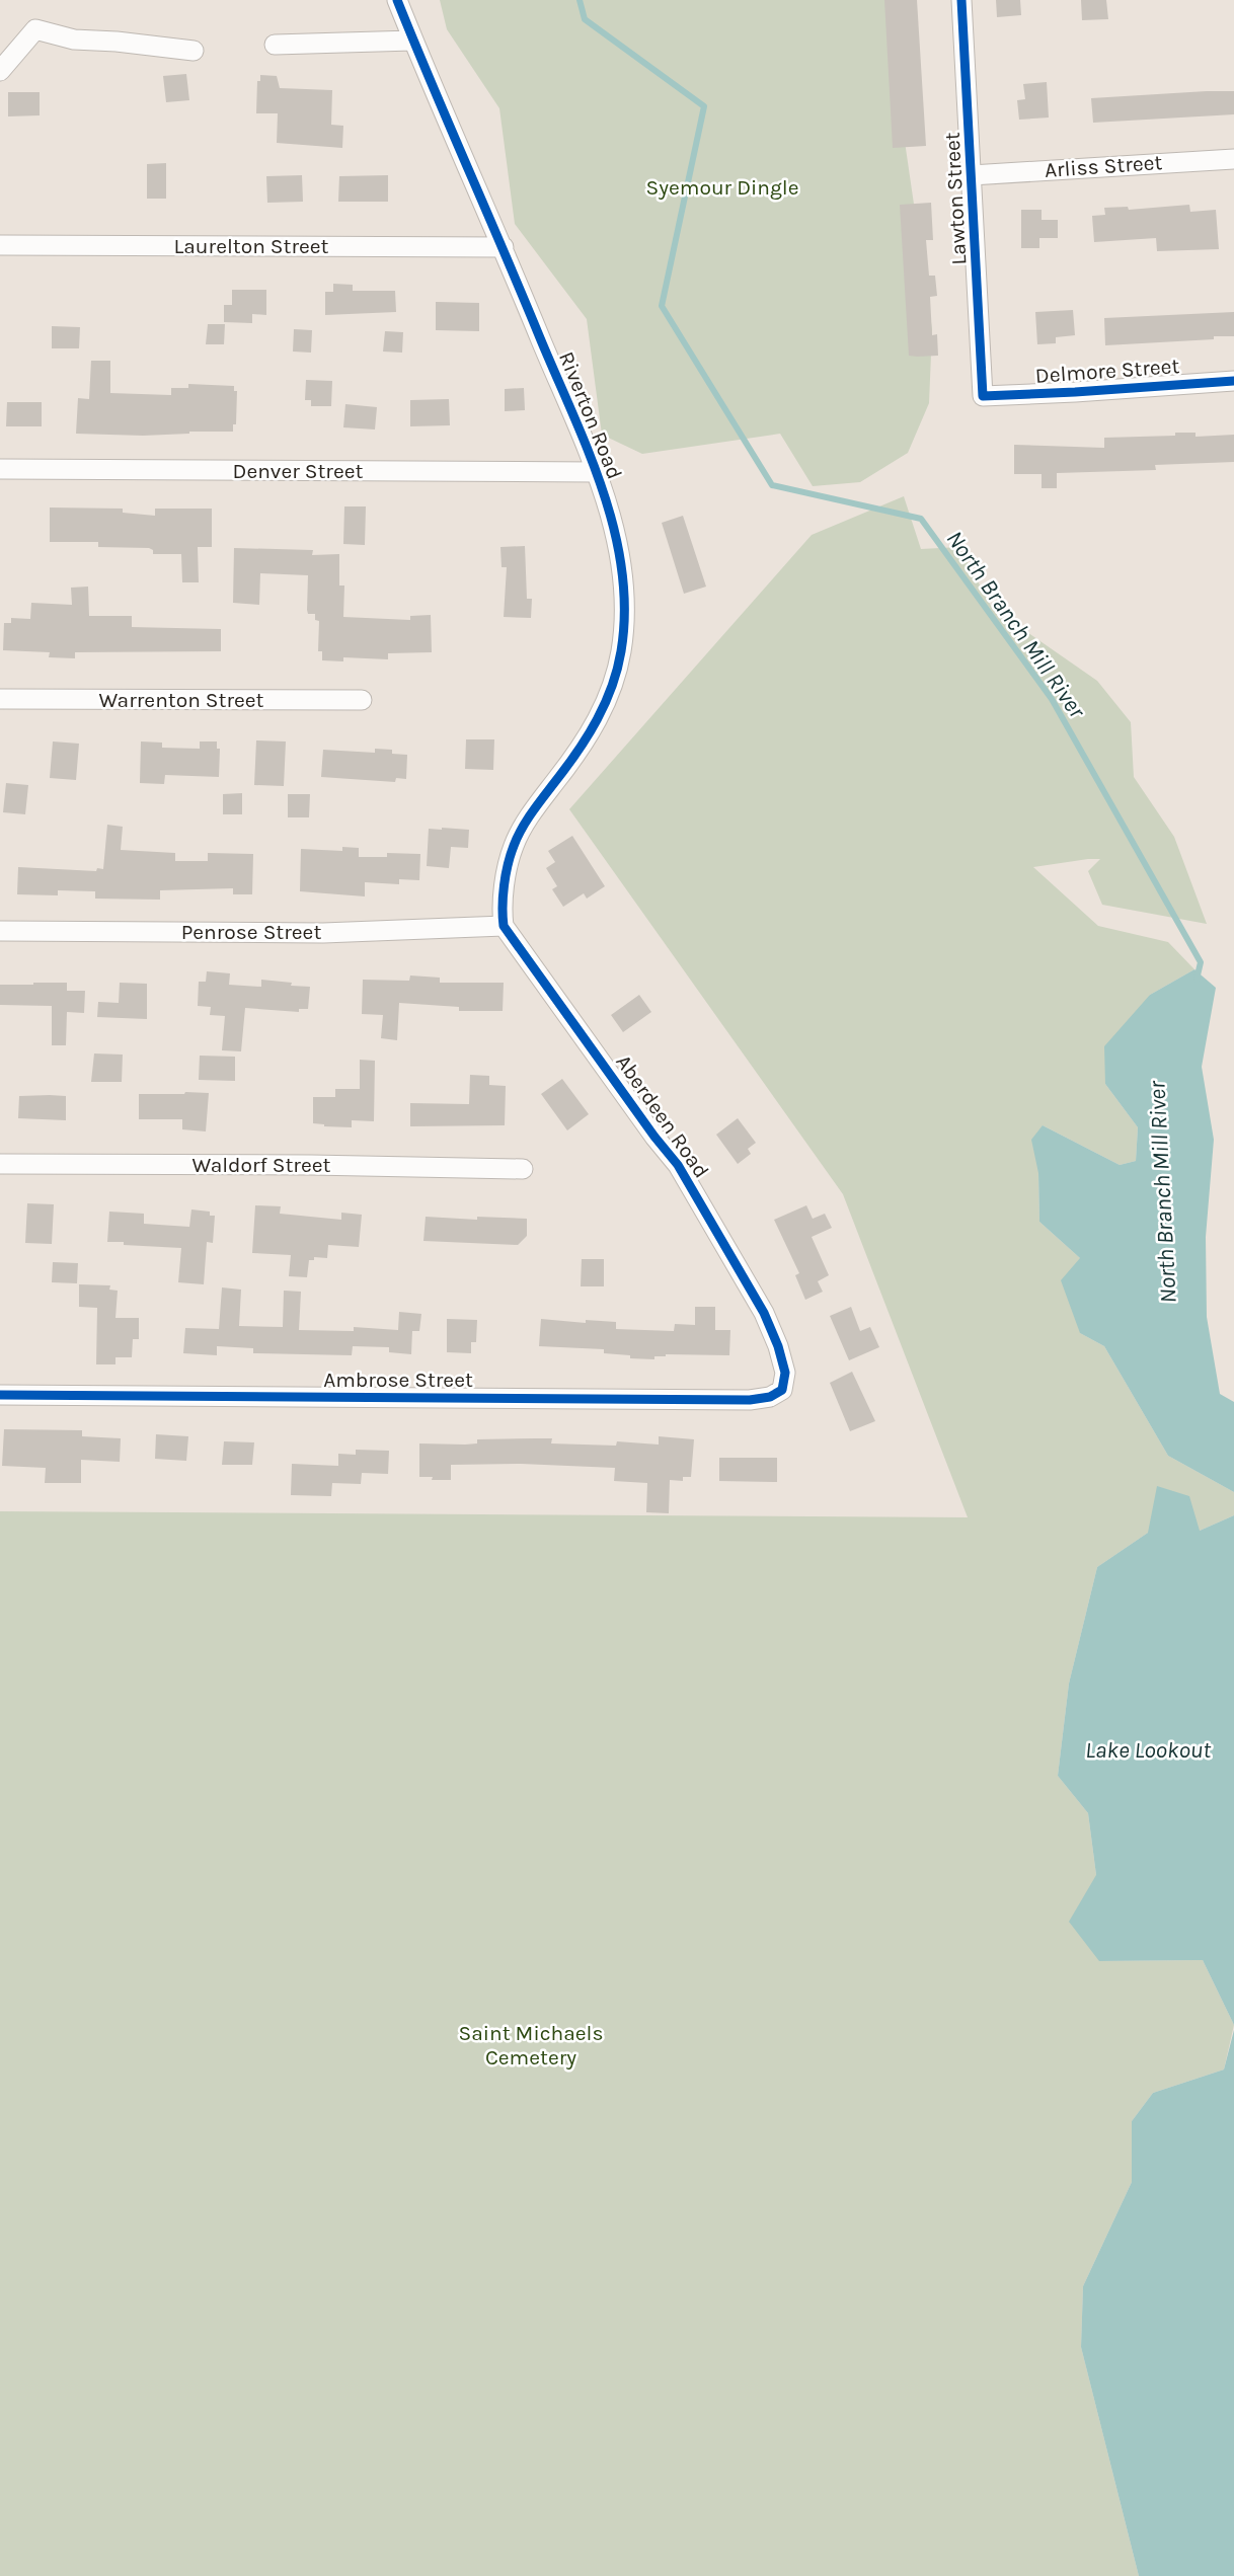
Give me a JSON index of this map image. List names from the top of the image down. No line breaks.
{"streets":{"street":["Arliss Street","Lawton Street","Laurelton Street","Delmore Street","Riverton Road","Denver Street","Warrenton Street","Penrose Street","Aberdeen Road","Waldorf Street","Ambrose Street"]},"crossings":[["Arliss Street","Lawton Street"],["Lawton Street","Delmore Street"],["Laurelton Street","Riverton Road"],["Riverton Road","Denver Street"],["Riverton Road","Penrose Street"],["Riverton Road","Aberdeen Road"],["Penrose Street","Aberdeen Road"],["Aberdeen Road","Ambrose Street"]],"water":["North Branch Mill River","Lake Lookout"],"parks":["Syemour Dingle","Saint Michaels Cemetery"]}
